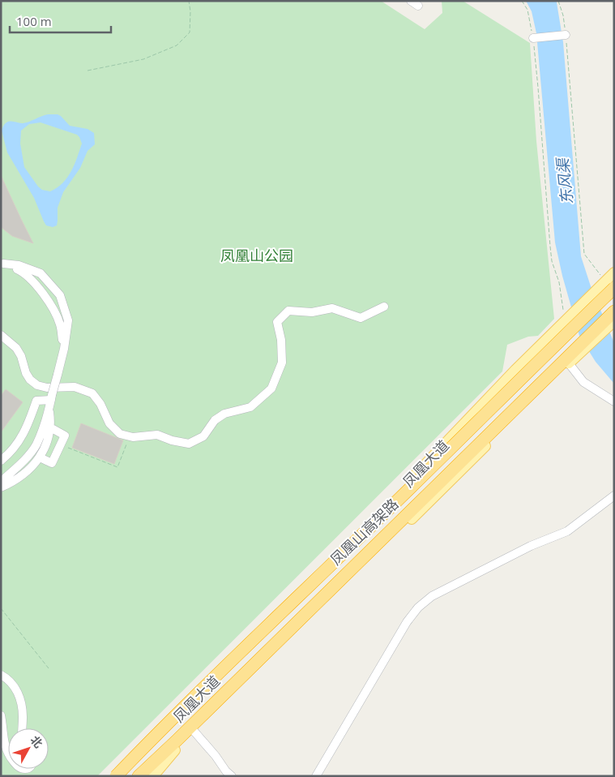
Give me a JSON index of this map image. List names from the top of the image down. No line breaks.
{"streets":{"highway":["凤凰山高架路"],"main road":["凤凰大道"]},"crossings":[["凤凰大道","凤凰山高架路"]],"water":["东风渠"],"parks":["凤凰山公园"],"scale_bar":"100 m","north":"top right"}
